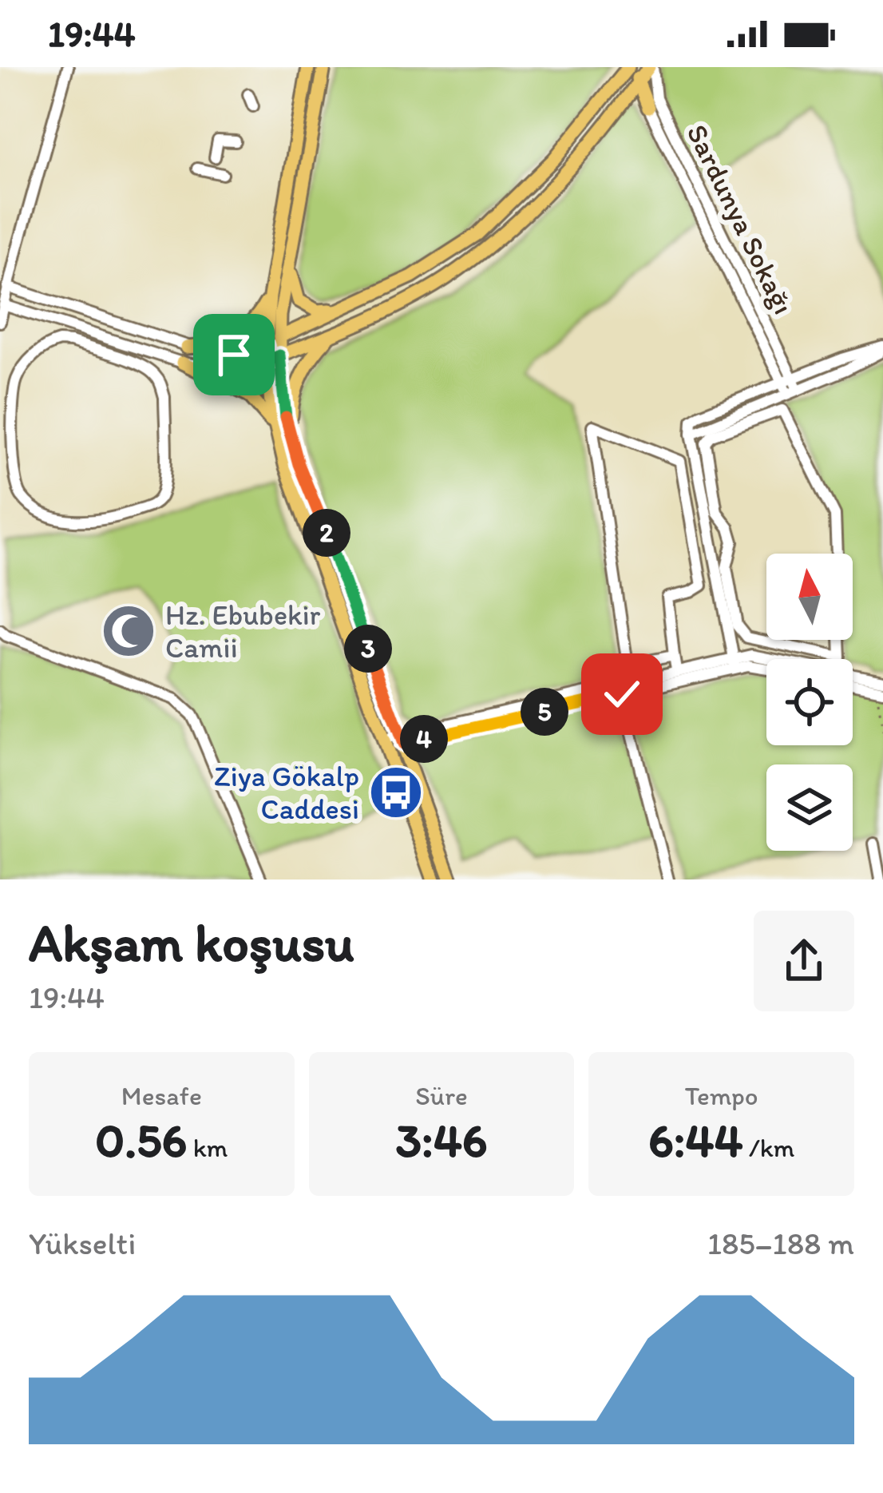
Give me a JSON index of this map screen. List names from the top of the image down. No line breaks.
{"streets":{"street":["Sardunya Sokağı"]},"places":{"mosque":["Hz. Ebubekir Camii"],"bus stop":["Ziya Gökalp Caddesi"]},"north":"top","page":{"status":"19:44","pins":["2","3","5","4"],"heading":["Akşam koşusu","19:44"],"stats":[["Mesafe","0.56 km"],["Süre","3:46"],["Tempo","6:44 /km"]],"chart":["Yükselti","185–188 m"]}}
